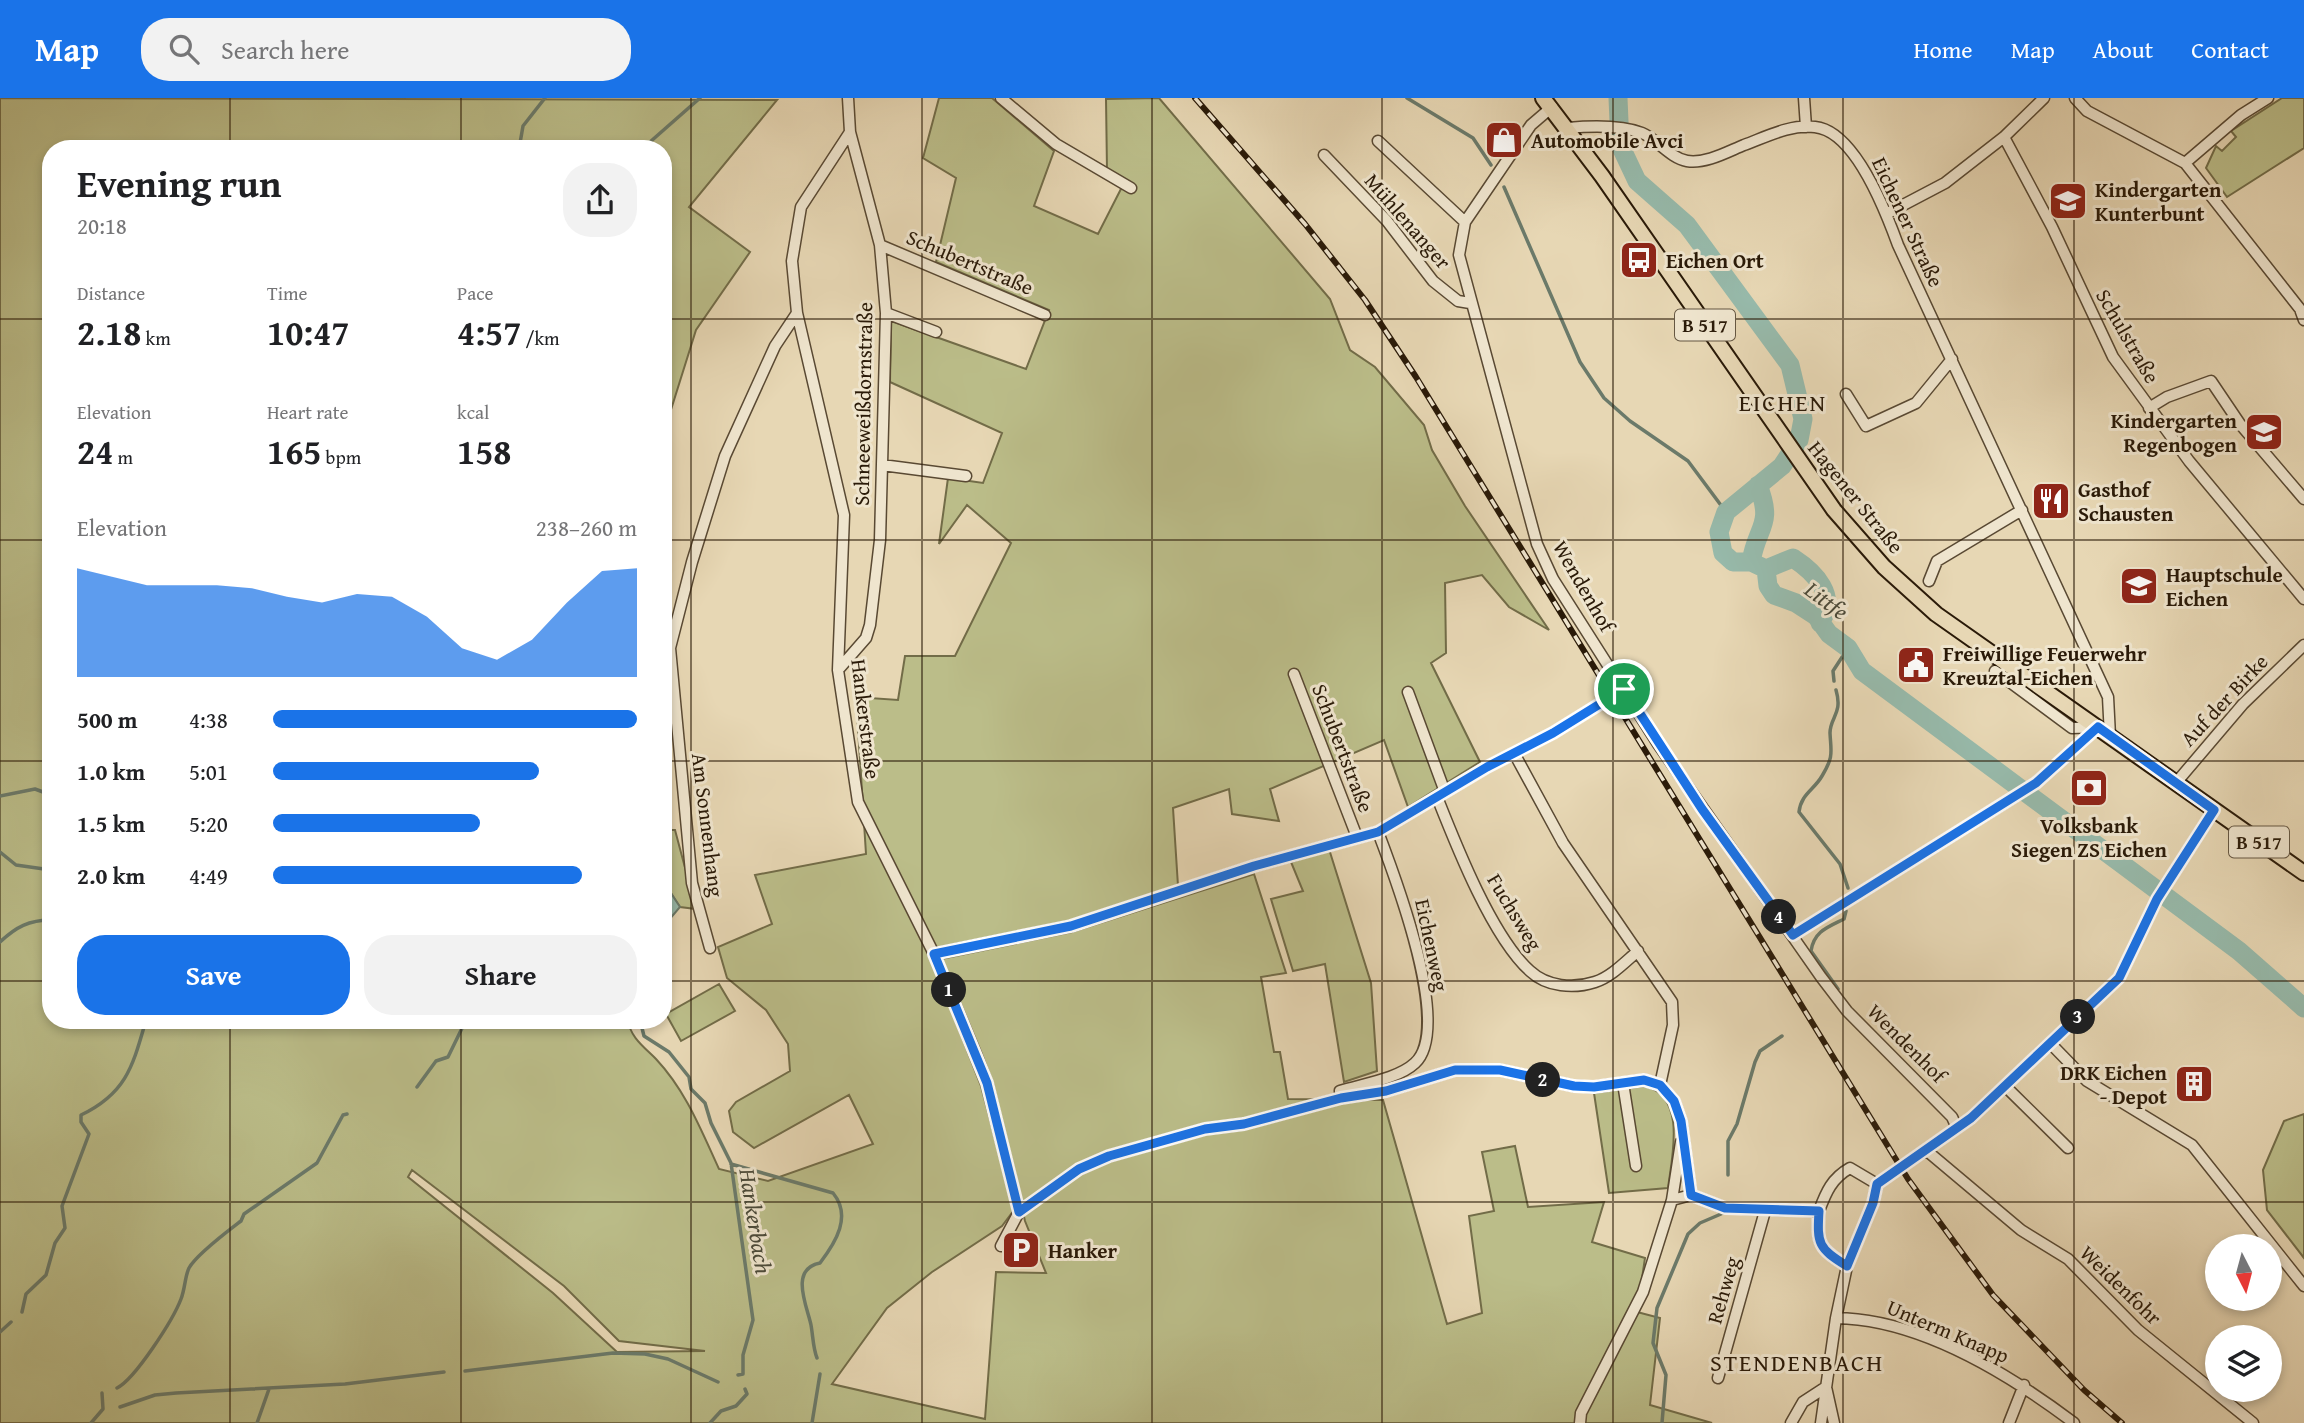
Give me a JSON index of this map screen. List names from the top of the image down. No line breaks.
{"streets":{"main road":["B 517","Hagener Straße"],"street":["Mühlenanger","Eichener Straße","Schubertstraße","Schulstraße","Schneeweißdornstraße","Wendenhof","Auf der Birke","Hankerstraße","Am Sonnenhang","Fuchsweg","Eichenweg","Weidenfohr","Rehweg","Unterm Knapp"]},"crossings":[["Mühlenanger","Wendenhof"],["Eichener Straße","Hagener Straße"],["Schubertstraße","Schneeweißdornstraße"],["Schneeweißdornstraße","Hankerstraße"],["Hagener Straße","Wendenhof"],["Hagener Straße","Auf der Birke"],["Hankerstraße","Am Sonnenhang"]],"districts":["EICHEN","STENDENBACH"],"water":["Littfe","Hankerbach"],"places":{"shop":["Automobile Avci"],"school or university":["Kindergarten Kunterbunt","Kindergarten Regenbogen","Hauptschule Eichen"],"bus stop":["Eichen Ort"],"restaurant":["Gasthof Schausten"],"public building":["Freiwillige Feuerwehr Kreuztal-Eichen"],"bank":["Volksbank Siegen ZS Eichen"],"building":["DRK Eichen - Depot"],"parking":["Hanker"]},"north":"bottom","page":{"header":"Map","search":"Search here","nav":["Home","Map","About","Contact"],"heading":["Evening run","20:18"],"stats":[["Distance","2.18 km"],["Time","10:47"],["Pace","4:57 /km"],["Elevation","24 m"],["Heart rate","165 bpm"],["kcal","158"]],"chart":["Elevation","238–260 m"],"list":[{"name":"500 m","note":"4:38"},{"name":"1.0 km","note":"5:01"},{"name":"1.5 km","note":"5:20"},{"name":"2.0 km","note":"4:49"}],"pins":["4","1","3","2"],"buttons":["Save","Share"]}}
